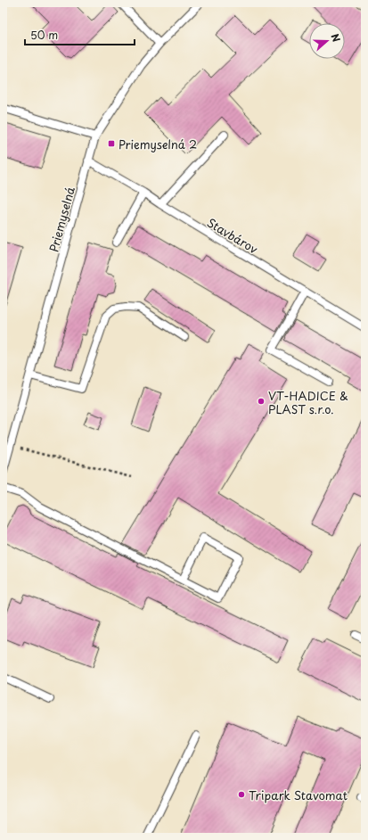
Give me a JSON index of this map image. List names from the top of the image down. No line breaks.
{"streets":{"lane":["Priemyselná","Stavbárov"]},"crossings":[["Priemyselná","Stavbárov"]],"places":{"transit":["Priemyselná 2"],"other":["VT-HADICE & PLAST s.r.o.","Tripark Stavomat"]},"scale_bar":"50 m","north":"right"}
